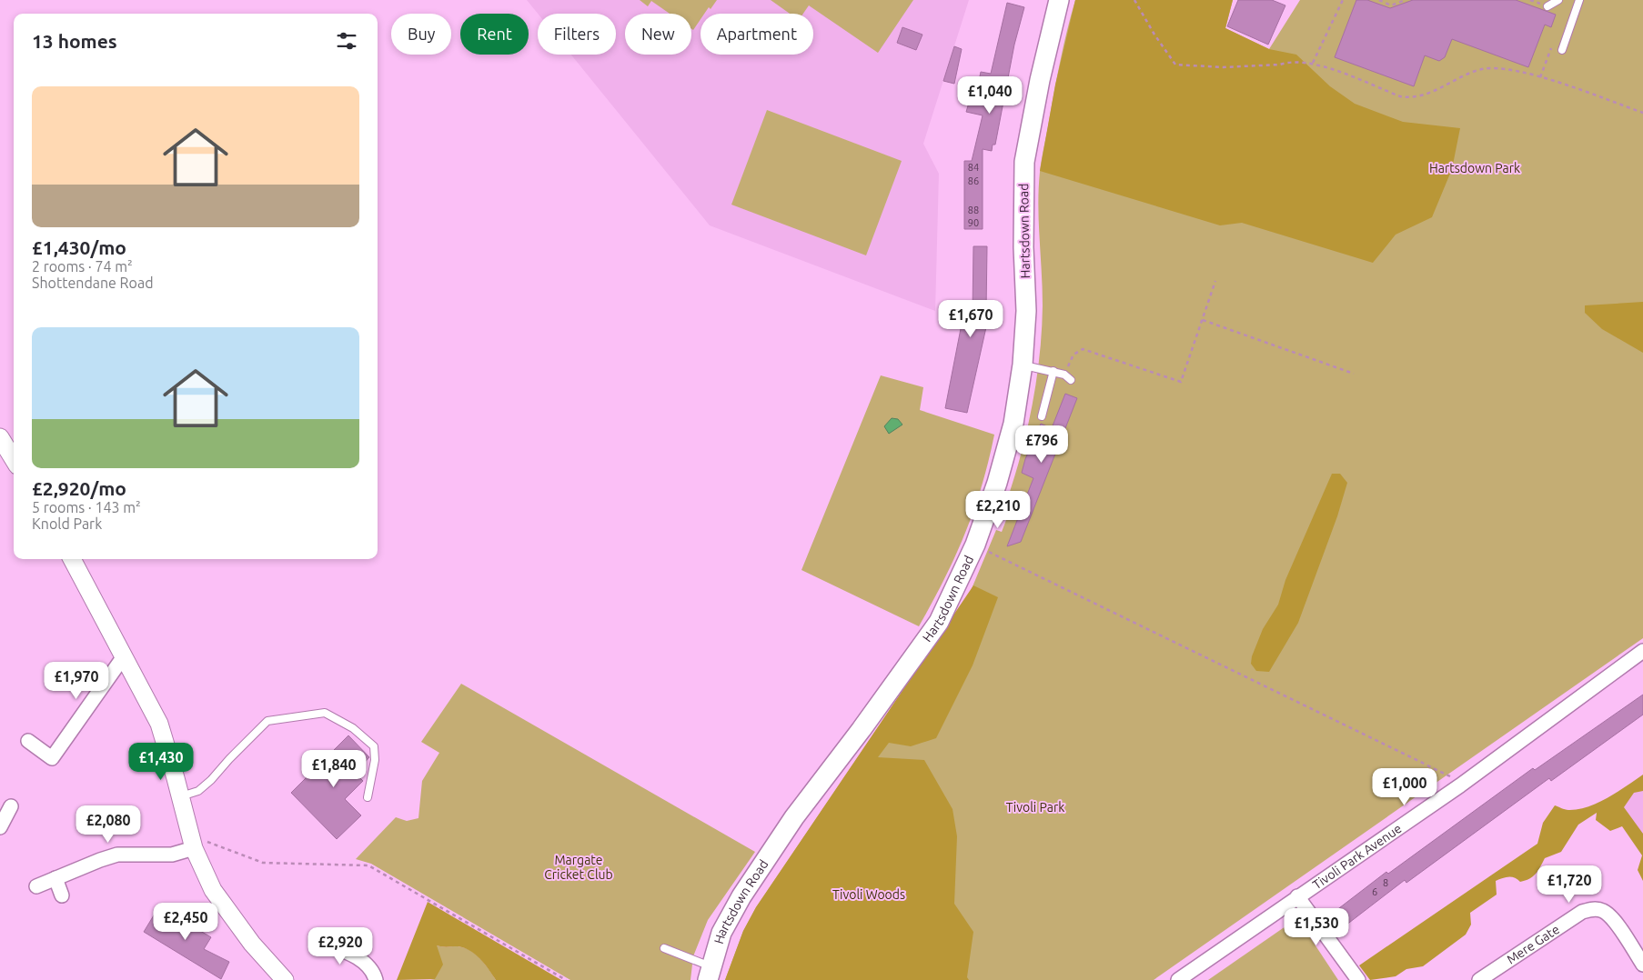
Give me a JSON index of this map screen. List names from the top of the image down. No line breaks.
{"streets":{"main road":["Hartsdown Road"],"street":["Tivoli Park Avenue","Mere Gate"]},"parks":["Hartsdown Park","Tivoli Park","Margate Cricket Club","Tivoli Woods"],"house_numbers":["84","86","88","90","8","6"],"page":{"chip":["Buy","Rent","Filters","New","Apartment"],"heading":"13 homes","list":[{"name":"£1,430/mo","note":"2 rooms · 74 m² · Shottendane Road"},{"name":"£2,920/mo","note":"5 rooms · 143 m² · Knold Park"}],"price":["£1,040","£1,670","£796","£2,210","£1,970","£1,430","£1,840","£1,000","£2,080","£1,720","£2,450","£1,530","£2,920"]}}
